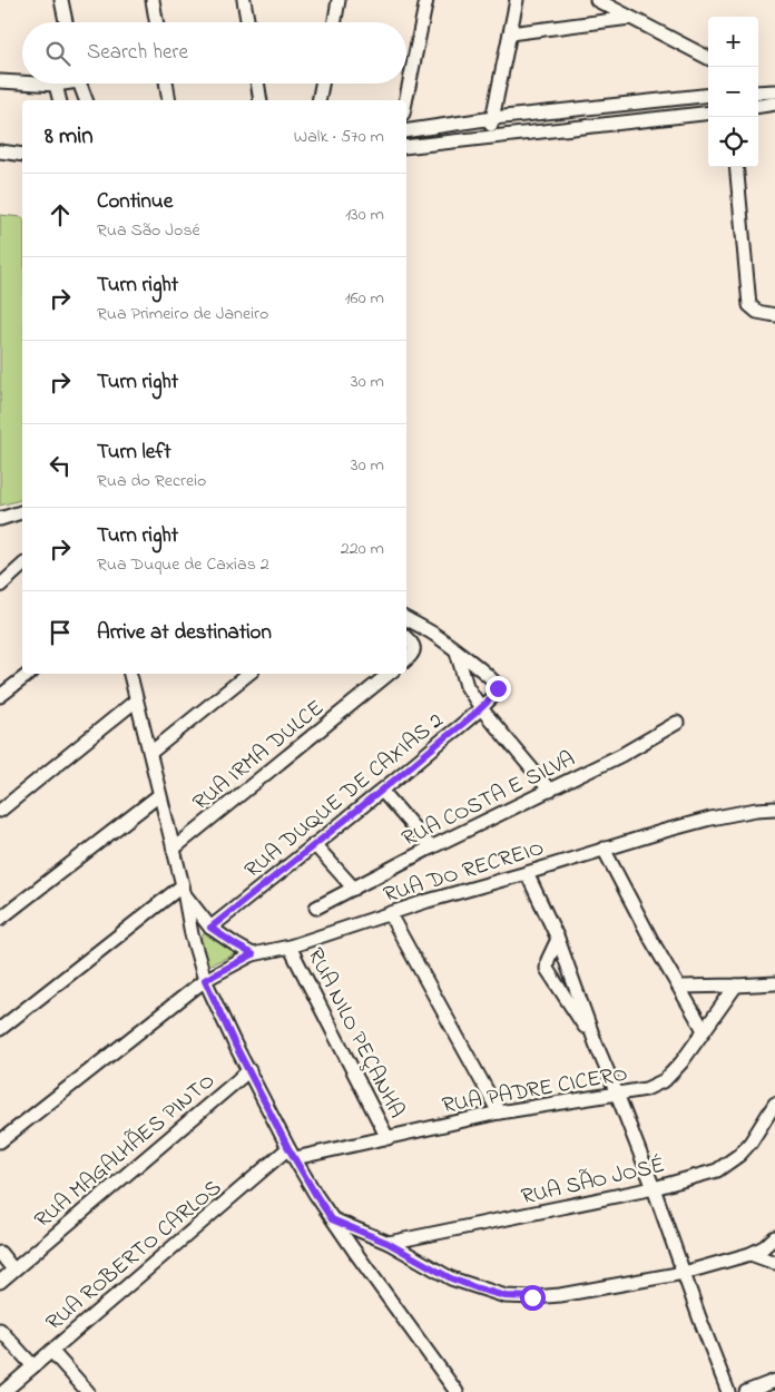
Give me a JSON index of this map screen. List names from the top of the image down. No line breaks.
{"streets":{"street":["RUA IRMA DULCE","RUA DUQUE DE CAXIAS 2","RUA COSTA E SILVA","RUA DO RECREIO","RUA NILO PEÇANHA","RUA PADRE CICERO","RUA MAGALHÃES PINTO","RUA SÃO JOSÉ","RUA ROBERTO CARLOS"]},"crossings":[["RUA DO RECREIO","RUA NILO PEÇANHA"],["RUA NILO PEÇANHA","RUA PADRE CICERO"],["RUA PADRE CICERO","RUA ROBERTO CARLOS"]],"page":{"map_buttons":["+","−"],"search":"Search here","heading":["8 min","Walk · 570 m"],"list":[["Continue","Rua São José","130 m"],["Turn right","Rua Primeiro de Janeiro","160 m"],["Turn right","30 m"],["Turn left","Rua do Recreio","30 m"],["Turn right","Rua Duque de Caxias 2","220 m"],"Arrive at destination"]}}
